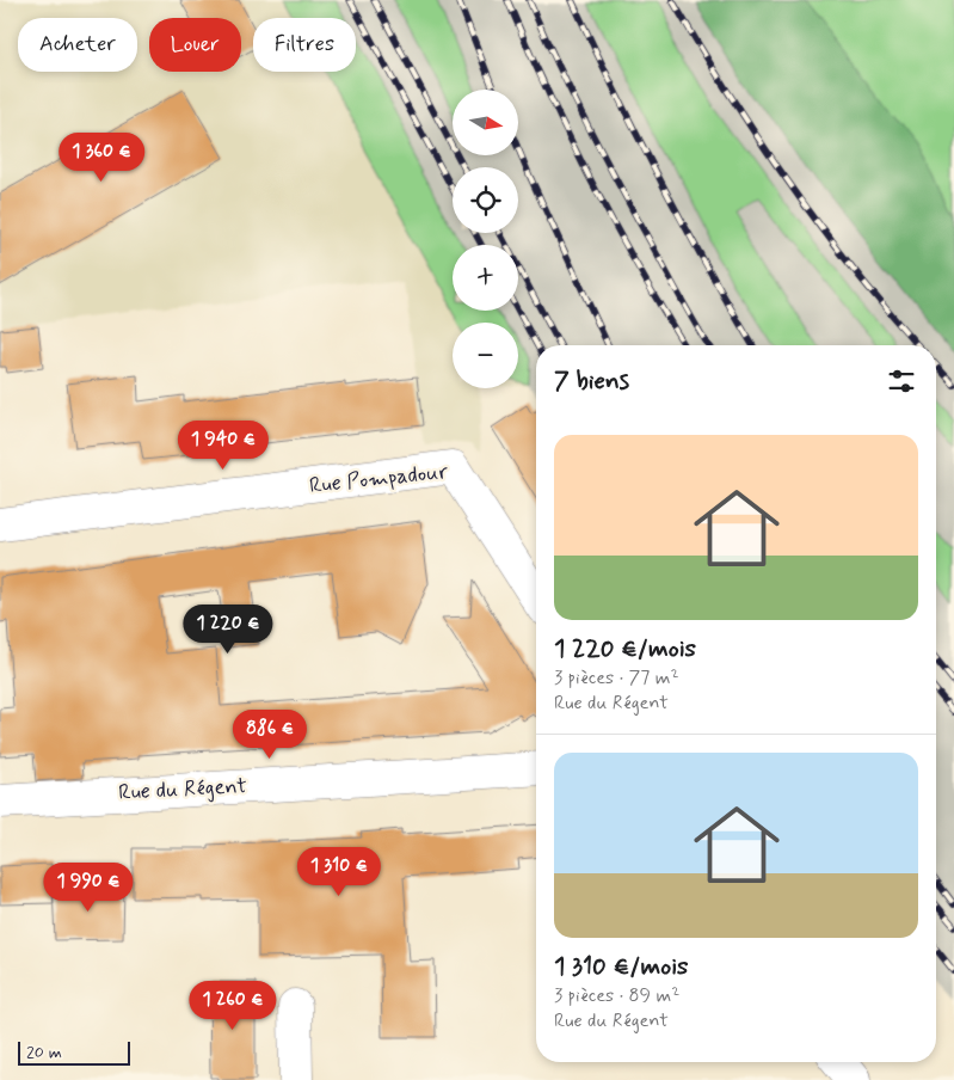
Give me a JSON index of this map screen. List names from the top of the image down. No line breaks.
{"streets":{"street":["Rue Pompadour","Rue du Régent"]},"scale_bar":"20 m","north":"right","page":{"chip":["Acheter","Louer","Filtres"],"map_buttons":["+","−"],"price":["1 360 €","1 940 €","1 220 €","886 €","1 310 €","1 990 €","1 260 €"],"heading":"7 biens","list":[{"name":"1 220 €/mois","note":"3 pièces · 77 m² · Rue du Régent"},{"name":"1 310 €/mois","note":"3 pièces · 89 m² · Rue du Régent"}],"scale":"20 m"}}
